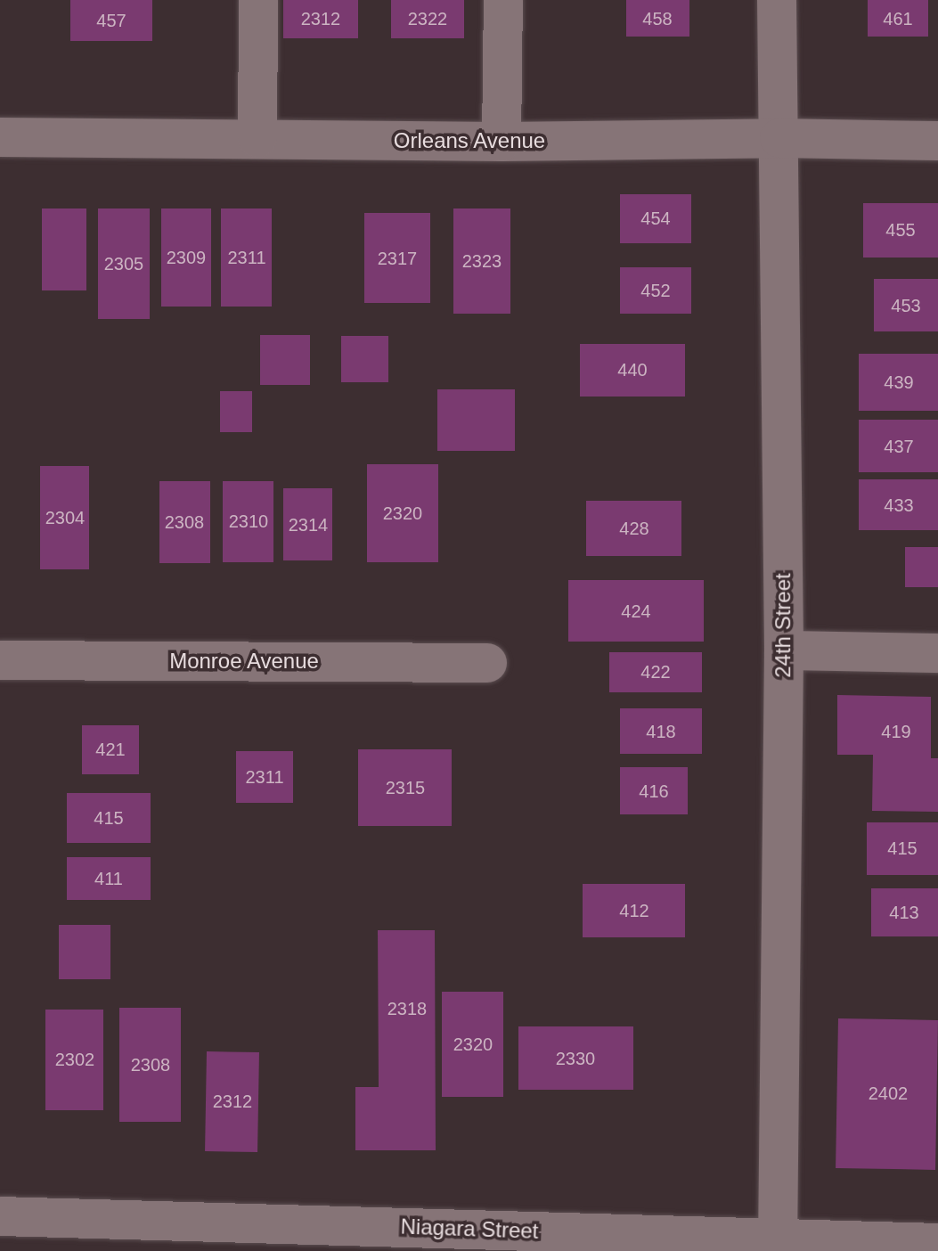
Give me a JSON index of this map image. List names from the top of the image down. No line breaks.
{"streets":{"street":["Orleans Avenue","24th Street","Monroe Avenue","Niagara Street"]},"crossings":[["Orleans Avenue","24th Street"],["24th Street","Niagara Street"]],"house_numbers":["2312","2322","458","461","457","454","455","2309","2311","2317","2323","2305","452","453","440","439","437","433","2320","2304","2310","2308","2314","428","424","422","418","419","421","2311","2315","416","415","415","411","412","413","2318","2320","2330","2302","2308","2402","2312"]}
